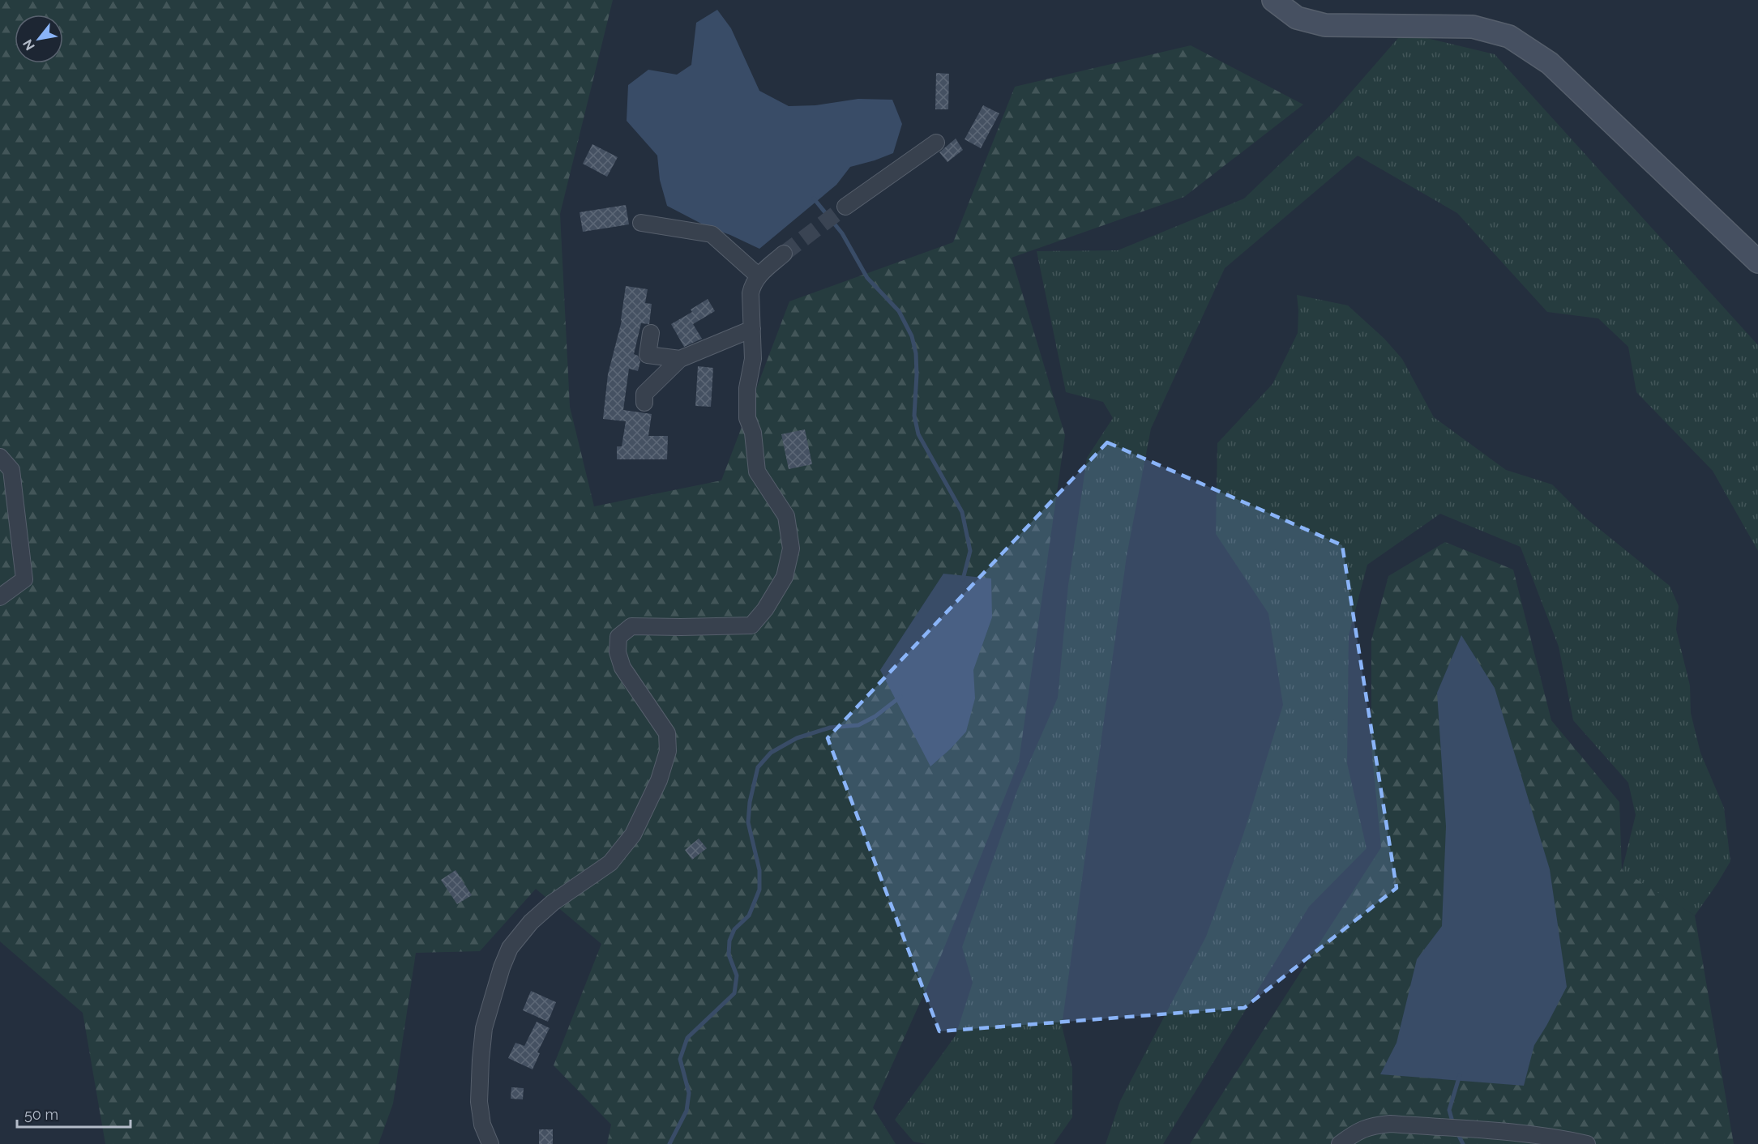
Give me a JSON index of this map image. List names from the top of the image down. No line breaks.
{"scale_bar":"50 m","north":"bottom left"}
